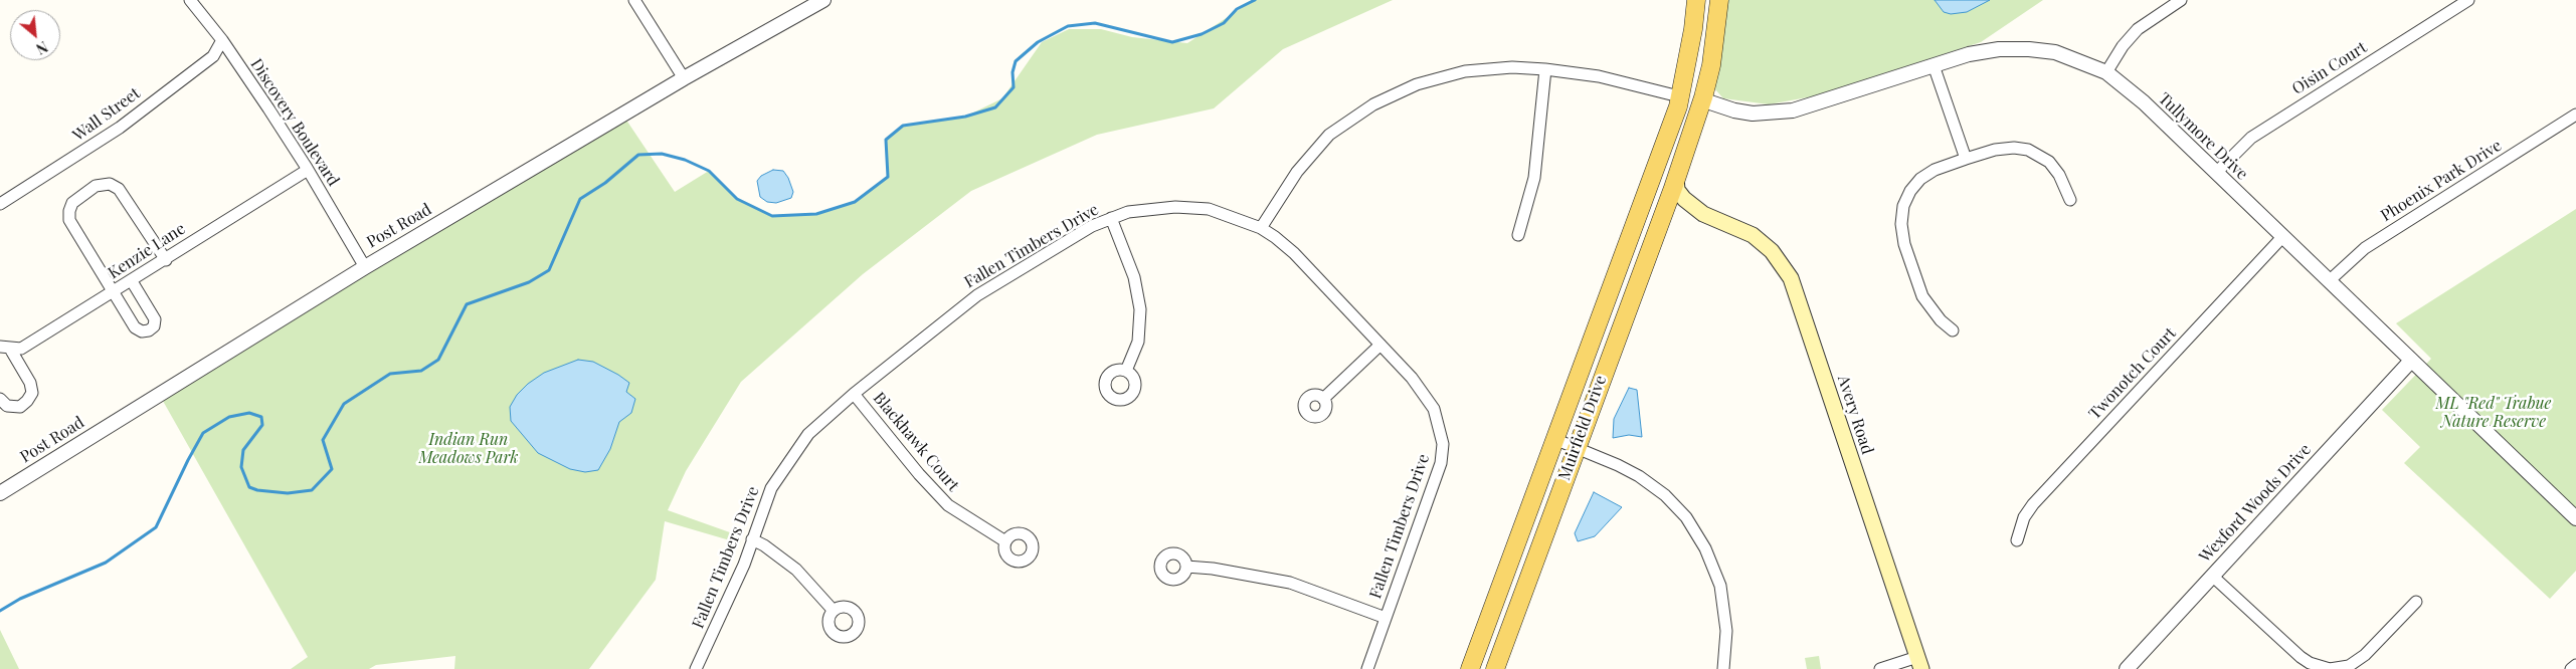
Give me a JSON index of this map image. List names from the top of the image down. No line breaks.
{"streets":{"main road":["Avery Road","Muirfield Drive"],"street":["Oisin Court","Wall Street","Discovery Boulevard","Tullymore Drive","Phoenix Park Drive","Post Road","Fallen Timbers Drive","Kenzie Lane","Twonotch Court","Blackhawk Court","Wexford Woods Drive"]},"crossings":[["Oisin Court","Tullymore Drive"],["Wall Street","Discovery Boulevard"],["Discovery Boulevard","Post Road"],["Discovery Boulevard","Kenzie Lane"],["Tullymore Drive","Phoenix Park Drive"],["Tullymore Drive","Twonotch Court"],["Tullymore Drive","Muirfield Drive"],["Tullymore Drive","Wexford Woods Drive"],["Fallen Timbers Drive","Blackhawk Court"],["Avery Road","Muirfield Drive"]],"parks":["ML \"Red\" Trabue Nature Reserve","Indian Run Meadows Park"],"north":"bottom right"}
